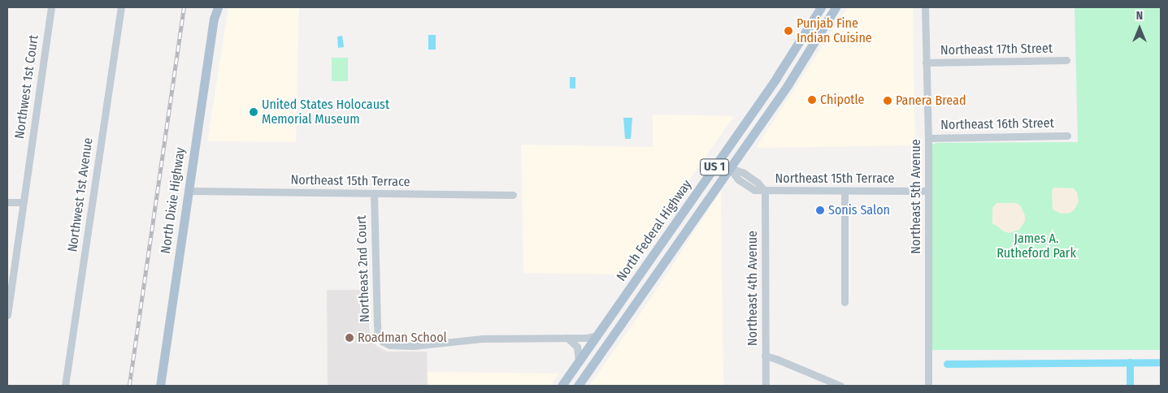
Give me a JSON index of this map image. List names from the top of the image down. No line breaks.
{"streets":{"main road":["US 1","North Dixie Highway","North Federal Highway"],"street":["Northeast 17th Street","Northwest 1st Court","Northeast 16th Street","Northeast 15th Terrace","Northwest 1st Avenue","Northeast 5th Avenue","Northeast 2nd Court","Northeast 4th Avenue"]},"crossings":[["Northeast 17th Street","Northeast 5th Avenue"],["Northeast 16th Street","Northeast 5th Avenue"],["Northeast 15th Terrace","Northeast 5th Avenue"],["Northeast 15th Terrace","North Dixie Highway"],["Northeast 15th Terrace","North Federal Highway"],["Northeast 15th Terrace","Northeast 2nd Court"],["Northeast 15th Terrace","Northeast 4th Avenue"]],"parks":["James A. Rutheford Park"],"places":["Punjab Fine Indian Cuisine","Chipotle","Panera Bread","United States Holocaust Memorial Museum","Sonis Salon","Roadman School"],"north":"top"}
